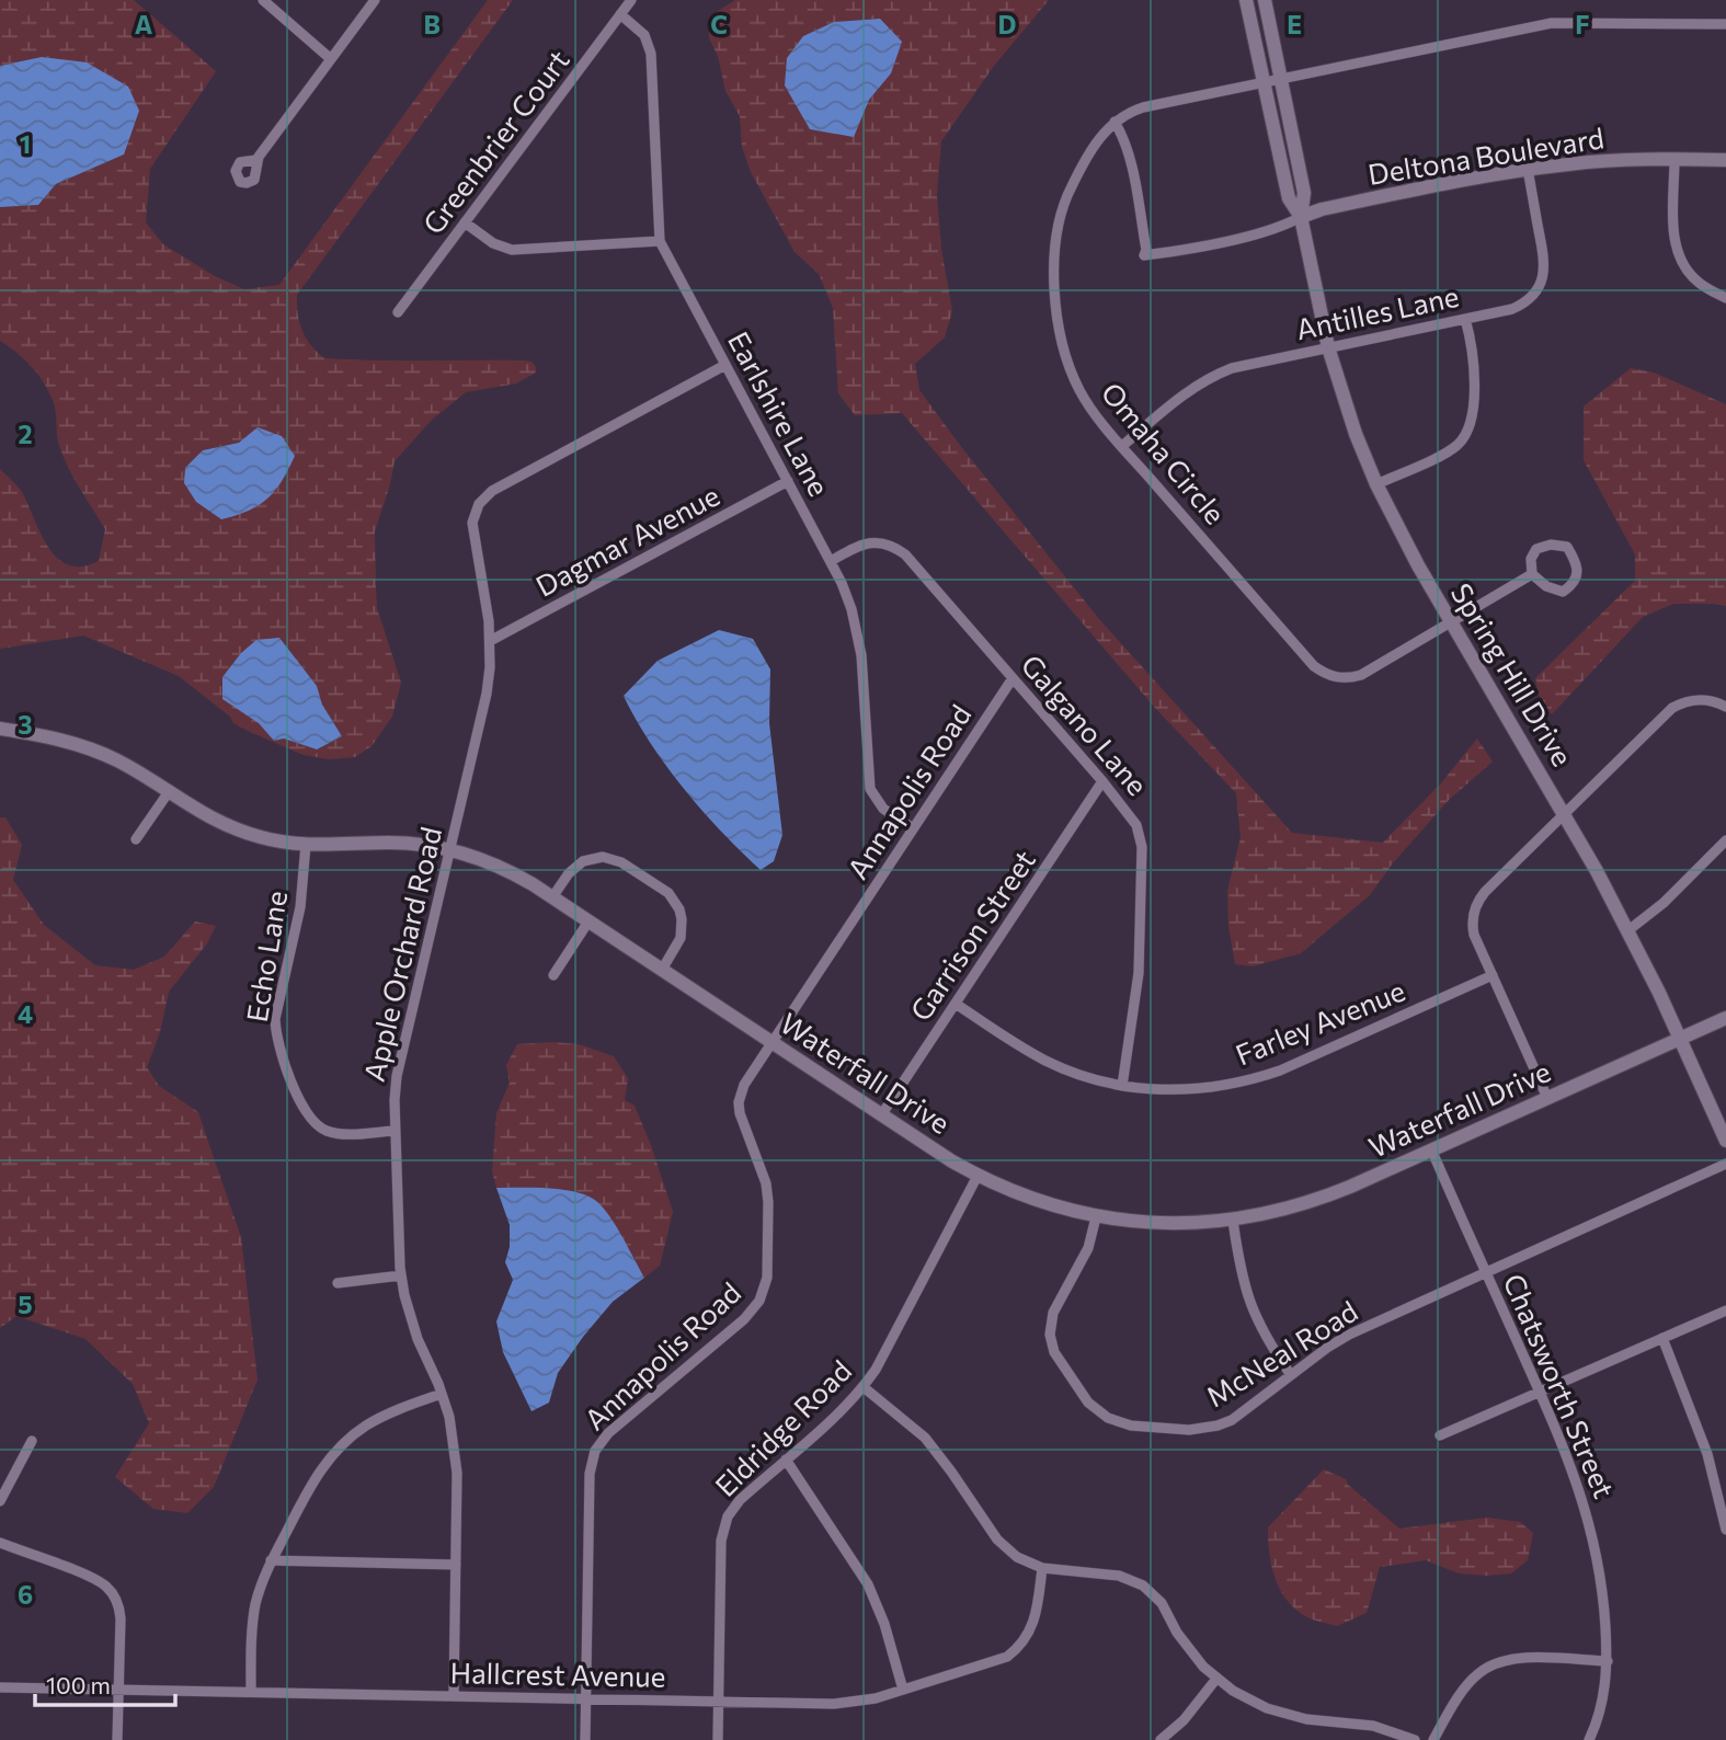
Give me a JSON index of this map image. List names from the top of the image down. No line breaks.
{"streets":{"main road":["Deltona Boulevard","Spring Hill Drive","Waterfall Drive"],"street":["Greenbrier Court","Antilles Lane","Earlshire Lane","Omaha Circle","Dagmar Avenue","Galgano Lane","Annapolis Road","Garrison Street","Apple Orchard Road","Echo Lane","Farley Avenue","McNeal Road","Chatsworth Street","Eldridge Road","Hallcrest Avenue"]},"crossings":[["Greenbrier Court","Earlshire Lane"],["Deltona Boulevard","Antilles Lane"],["Deltona Boulevard","Spring Hill Drive"],["Antilles Lane","Omaha Circle"],["Antilles Lane","Spring Hill Drive"],["Earlshire Lane","Dagmar Avenue"],["Earlshire Lane","Galgano Lane"],["Earlshire Lane","Annapolis Road"],["Earlshire Lane","Apple Orchard Road"],["Omaha Circle","Spring Hill Drive"],["Dagmar Avenue","Apple Orchard Road"],["Spring Hill Drive","Waterfall Drive"],["Galgano Lane","Annapolis Road"],["Galgano Lane","Garrison Street"],["Galgano Lane","Farley Avenue"],["Annapolis Road","Waterfall Drive"],["Annapolis Road","Hallcrest Avenue"],["Garrison Street","Farley Avenue"],["Garrison Street","Waterfall Drive"],["Apple Orchard Road","Echo Lane"],["Apple Orchard Road","Waterfall Drive"],["Apple Orchard Road","Hallcrest Avenue"],["Echo Lane","Waterfall Drive"],["Waterfall Drive","McNeal Road"],["Waterfall Drive","Chatsworth Street"],["Waterfall Drive","Eldridge Road"],["McNeal Road","Chatsworth Street"],["Eldridge Road","Hallcrest Avenue"]],"scale_bar":"100 m","grid":{"columns":["A","B","C","D","E","F"],"rows":["1","2","3","4","5","6"]}}
